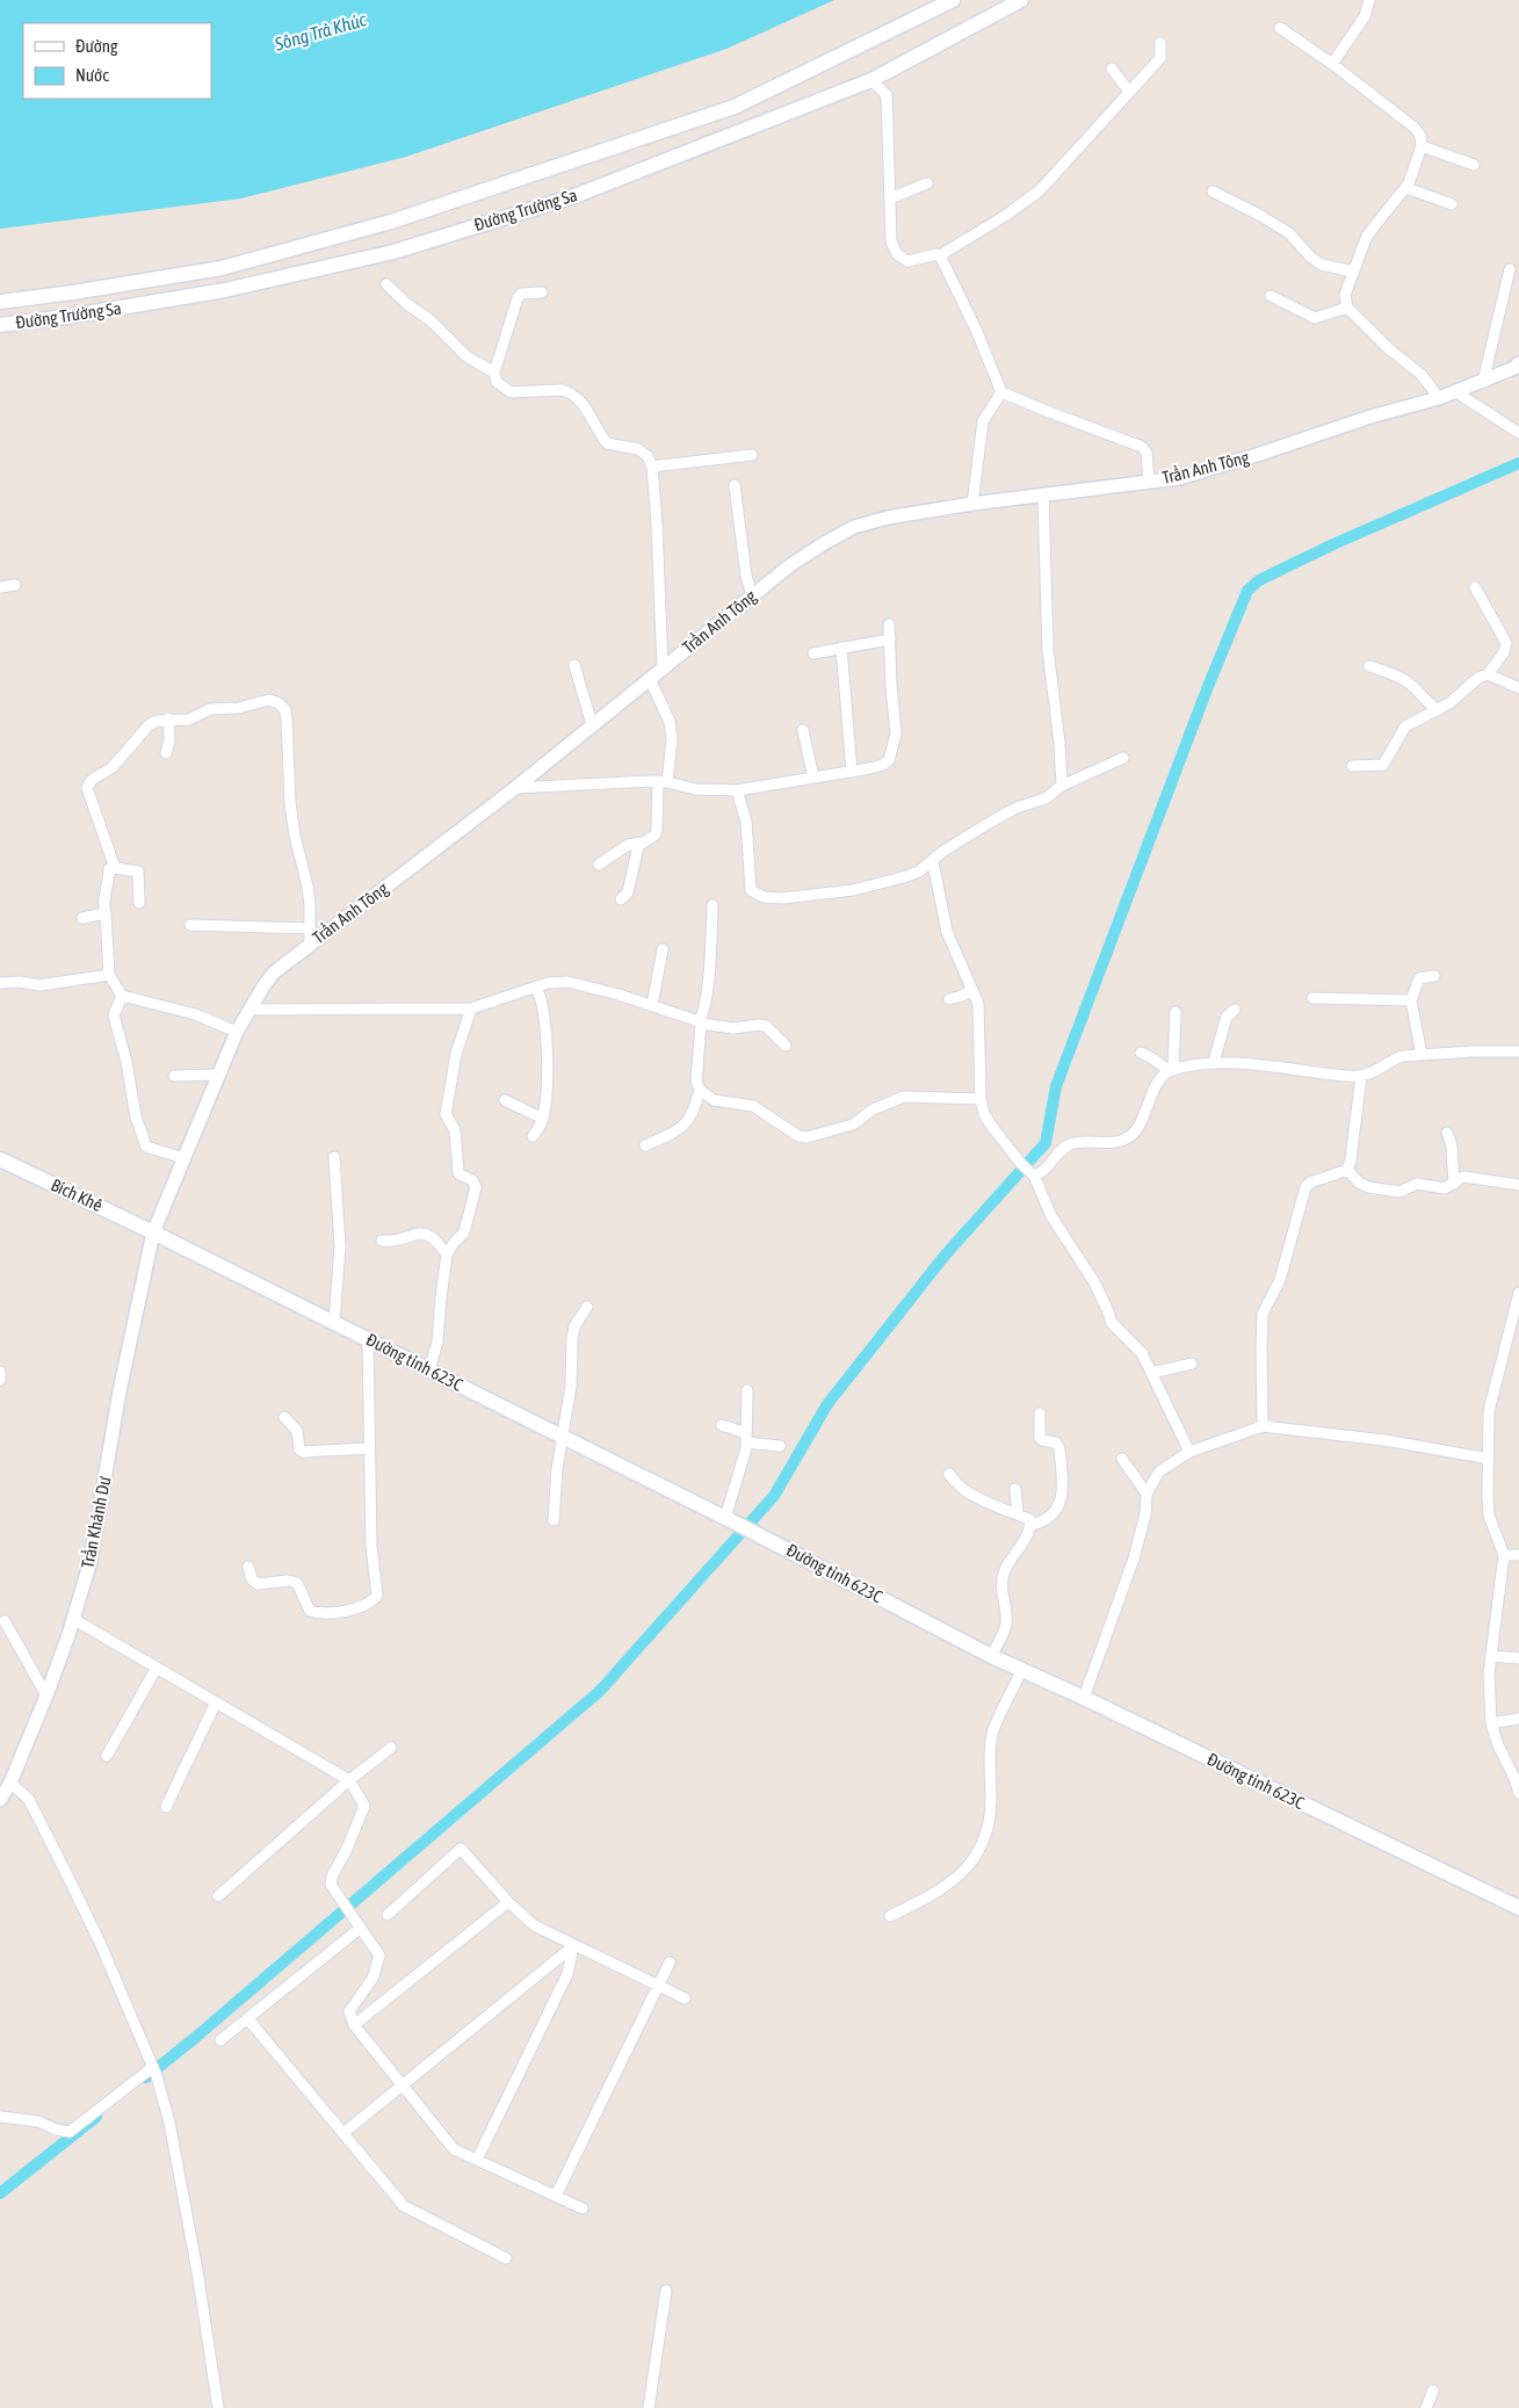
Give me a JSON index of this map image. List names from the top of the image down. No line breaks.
{"streets":{"main road":["Đường Trường Sa","Bích Khê","Đường tỉnh 623C"],"street":["Trần Anh Tông","Trần Khánh Dư"]},"crossings":[["Trần Anh Tông","Bích Khê"],["Trần Anh Tông","Đường tỉnh 623C"],["Trần Anh Tông","Trần Khánh Dư"],["Bích Khê","Đường tỉnh 623C"],["Bích Khê","Trần Khánh Dư"],["Đường tỉnh 623C","Trần Khánh Dư"]],"water":["Sông Trà Khúc"],"legend":["Đường","Nước"]}
